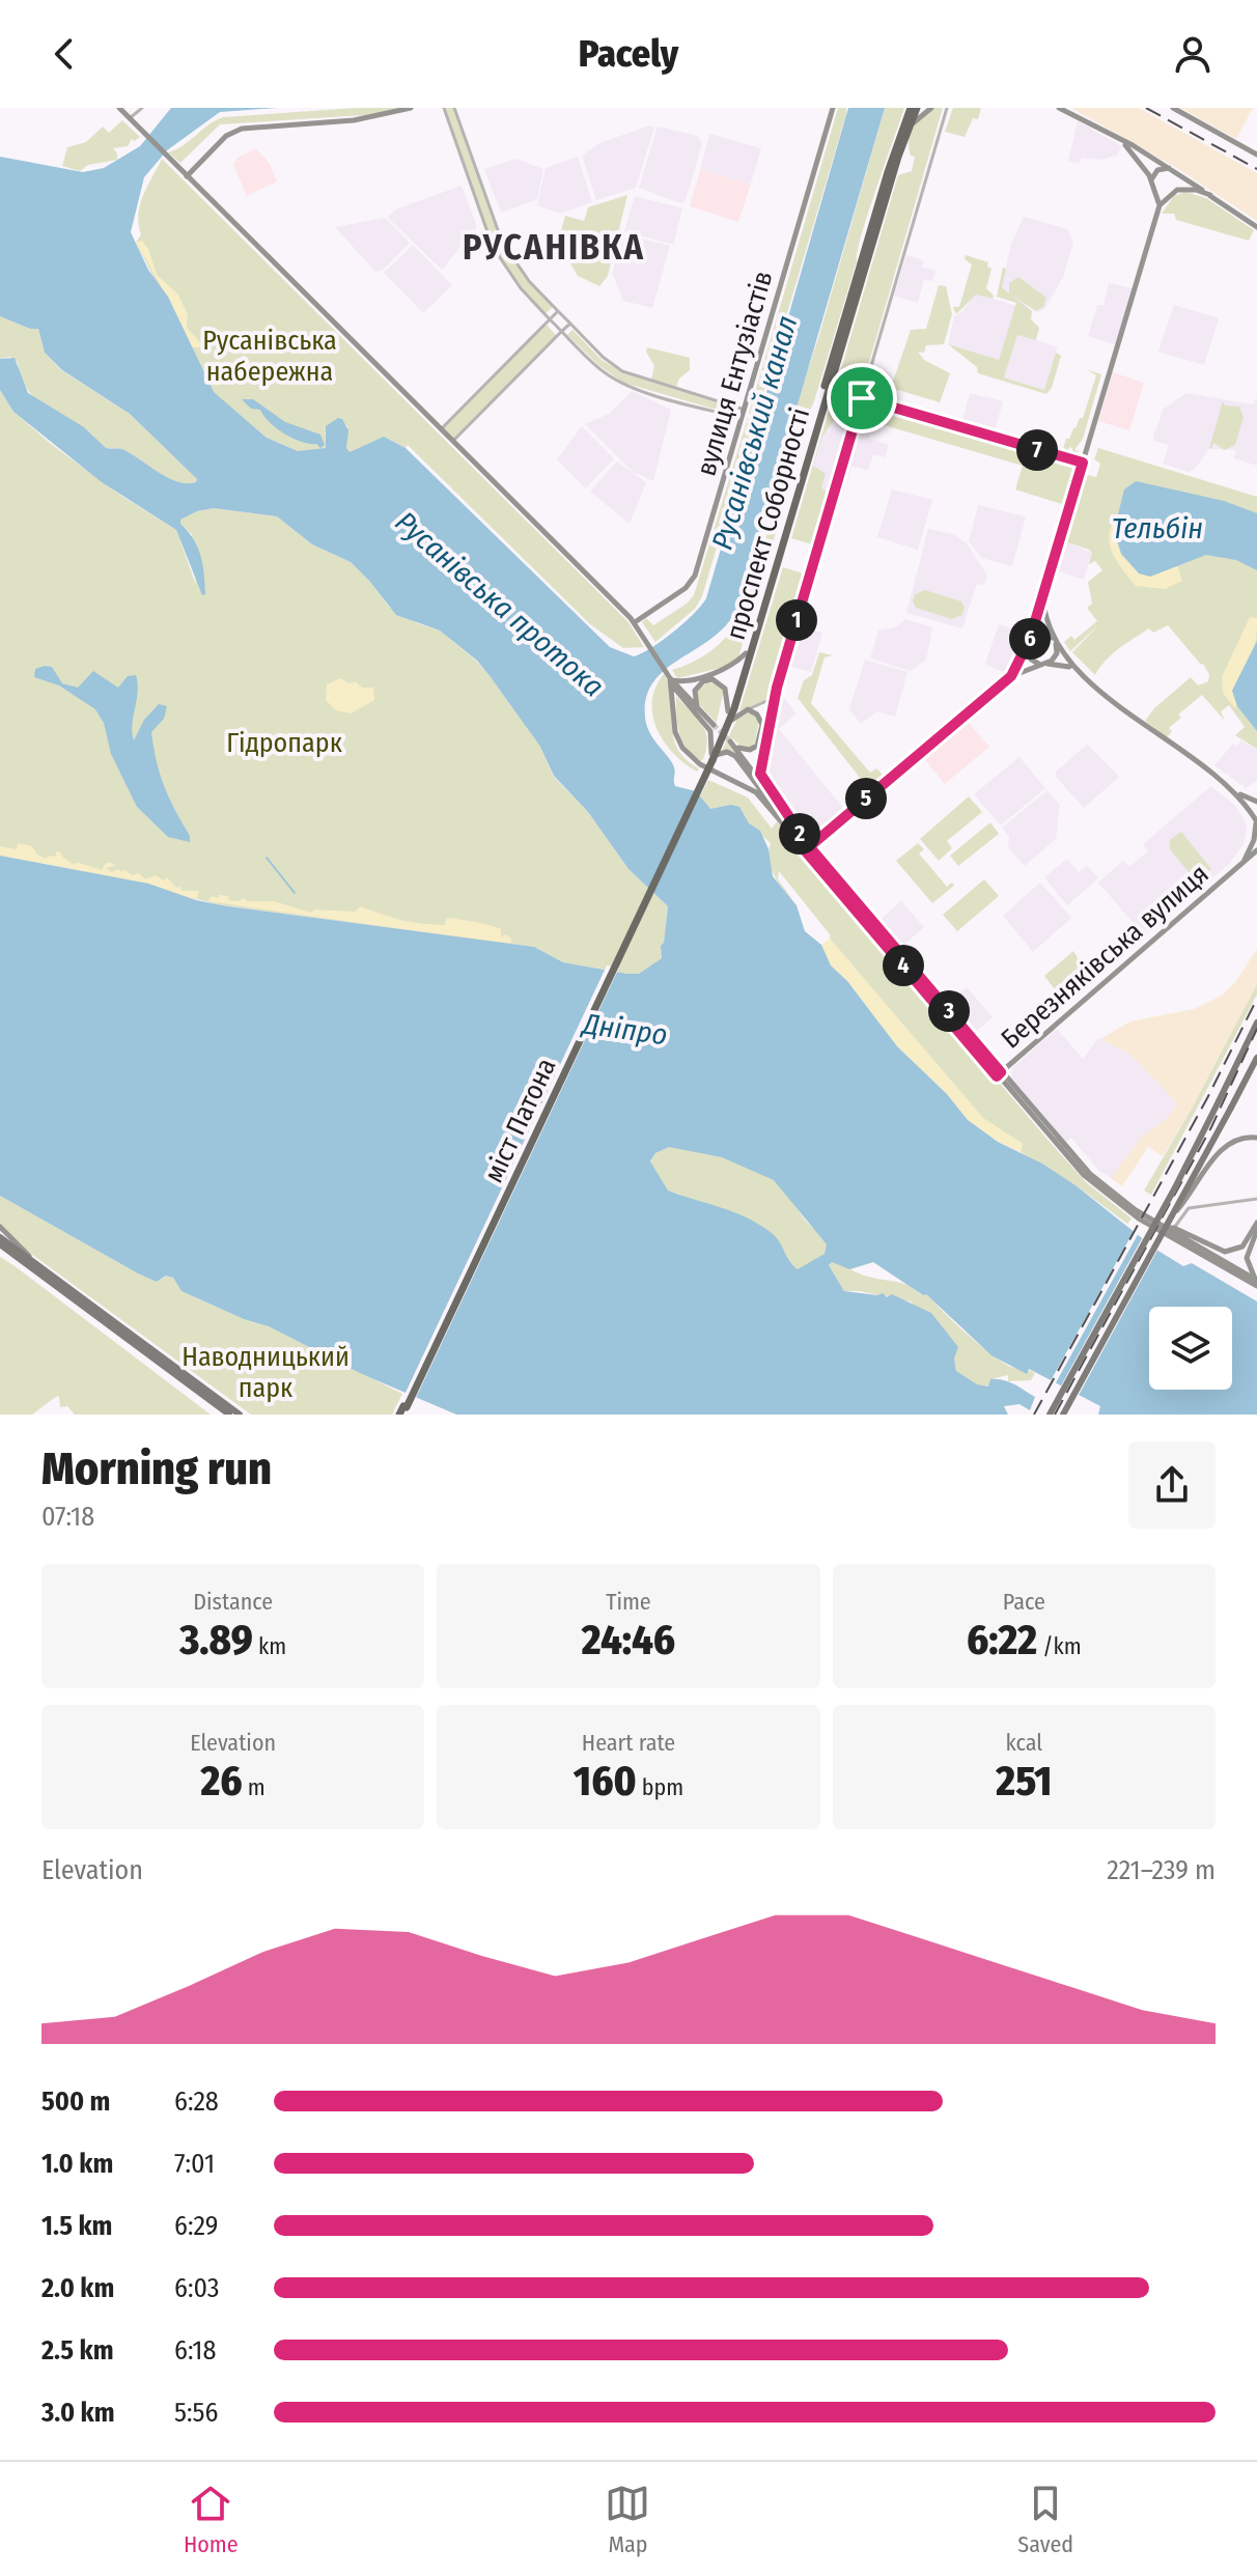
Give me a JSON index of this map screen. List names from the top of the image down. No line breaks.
{"streets":{"highway":["проспект Соборності","міст Патона"],"main road":["вулиця Ентузіастів","Березняківська вулиця"]},"crossings":[["проспект Соборності","міст Патона"]],"districts":["РУСАНІВКА"],"water":["Русанівський канал","Тельбін","Русанівська протока","Дніпро"],"parks":["Русанівська набережна","Гідропарк","Наводницький парк"],"page":{"header":"Pacely","pins":["7","1","6","5","2","4","3"],"heading":["Morning run","07:18"],"stats":[["Distance","3.89 km"],["Time","24:46"],["Pace","6:22 /km"],["Elevation","26 m"],["Heart rate","160 bpm"],["kcal","251"]],"chart":["Elevation","221–239 m"],"list":[{"name":"500 m","note":"6:28"},{"name":"1.0 km","note":"7:01"},{"name":"1.5 km","note":"6:29"},{"name":"2.0 km","note":"6:03"},{"name":"2.5 km","note":"6:18"},{"name":"3.0 km","note":"5:56"}],"tabs":["Home","Map","Saved"]}}
